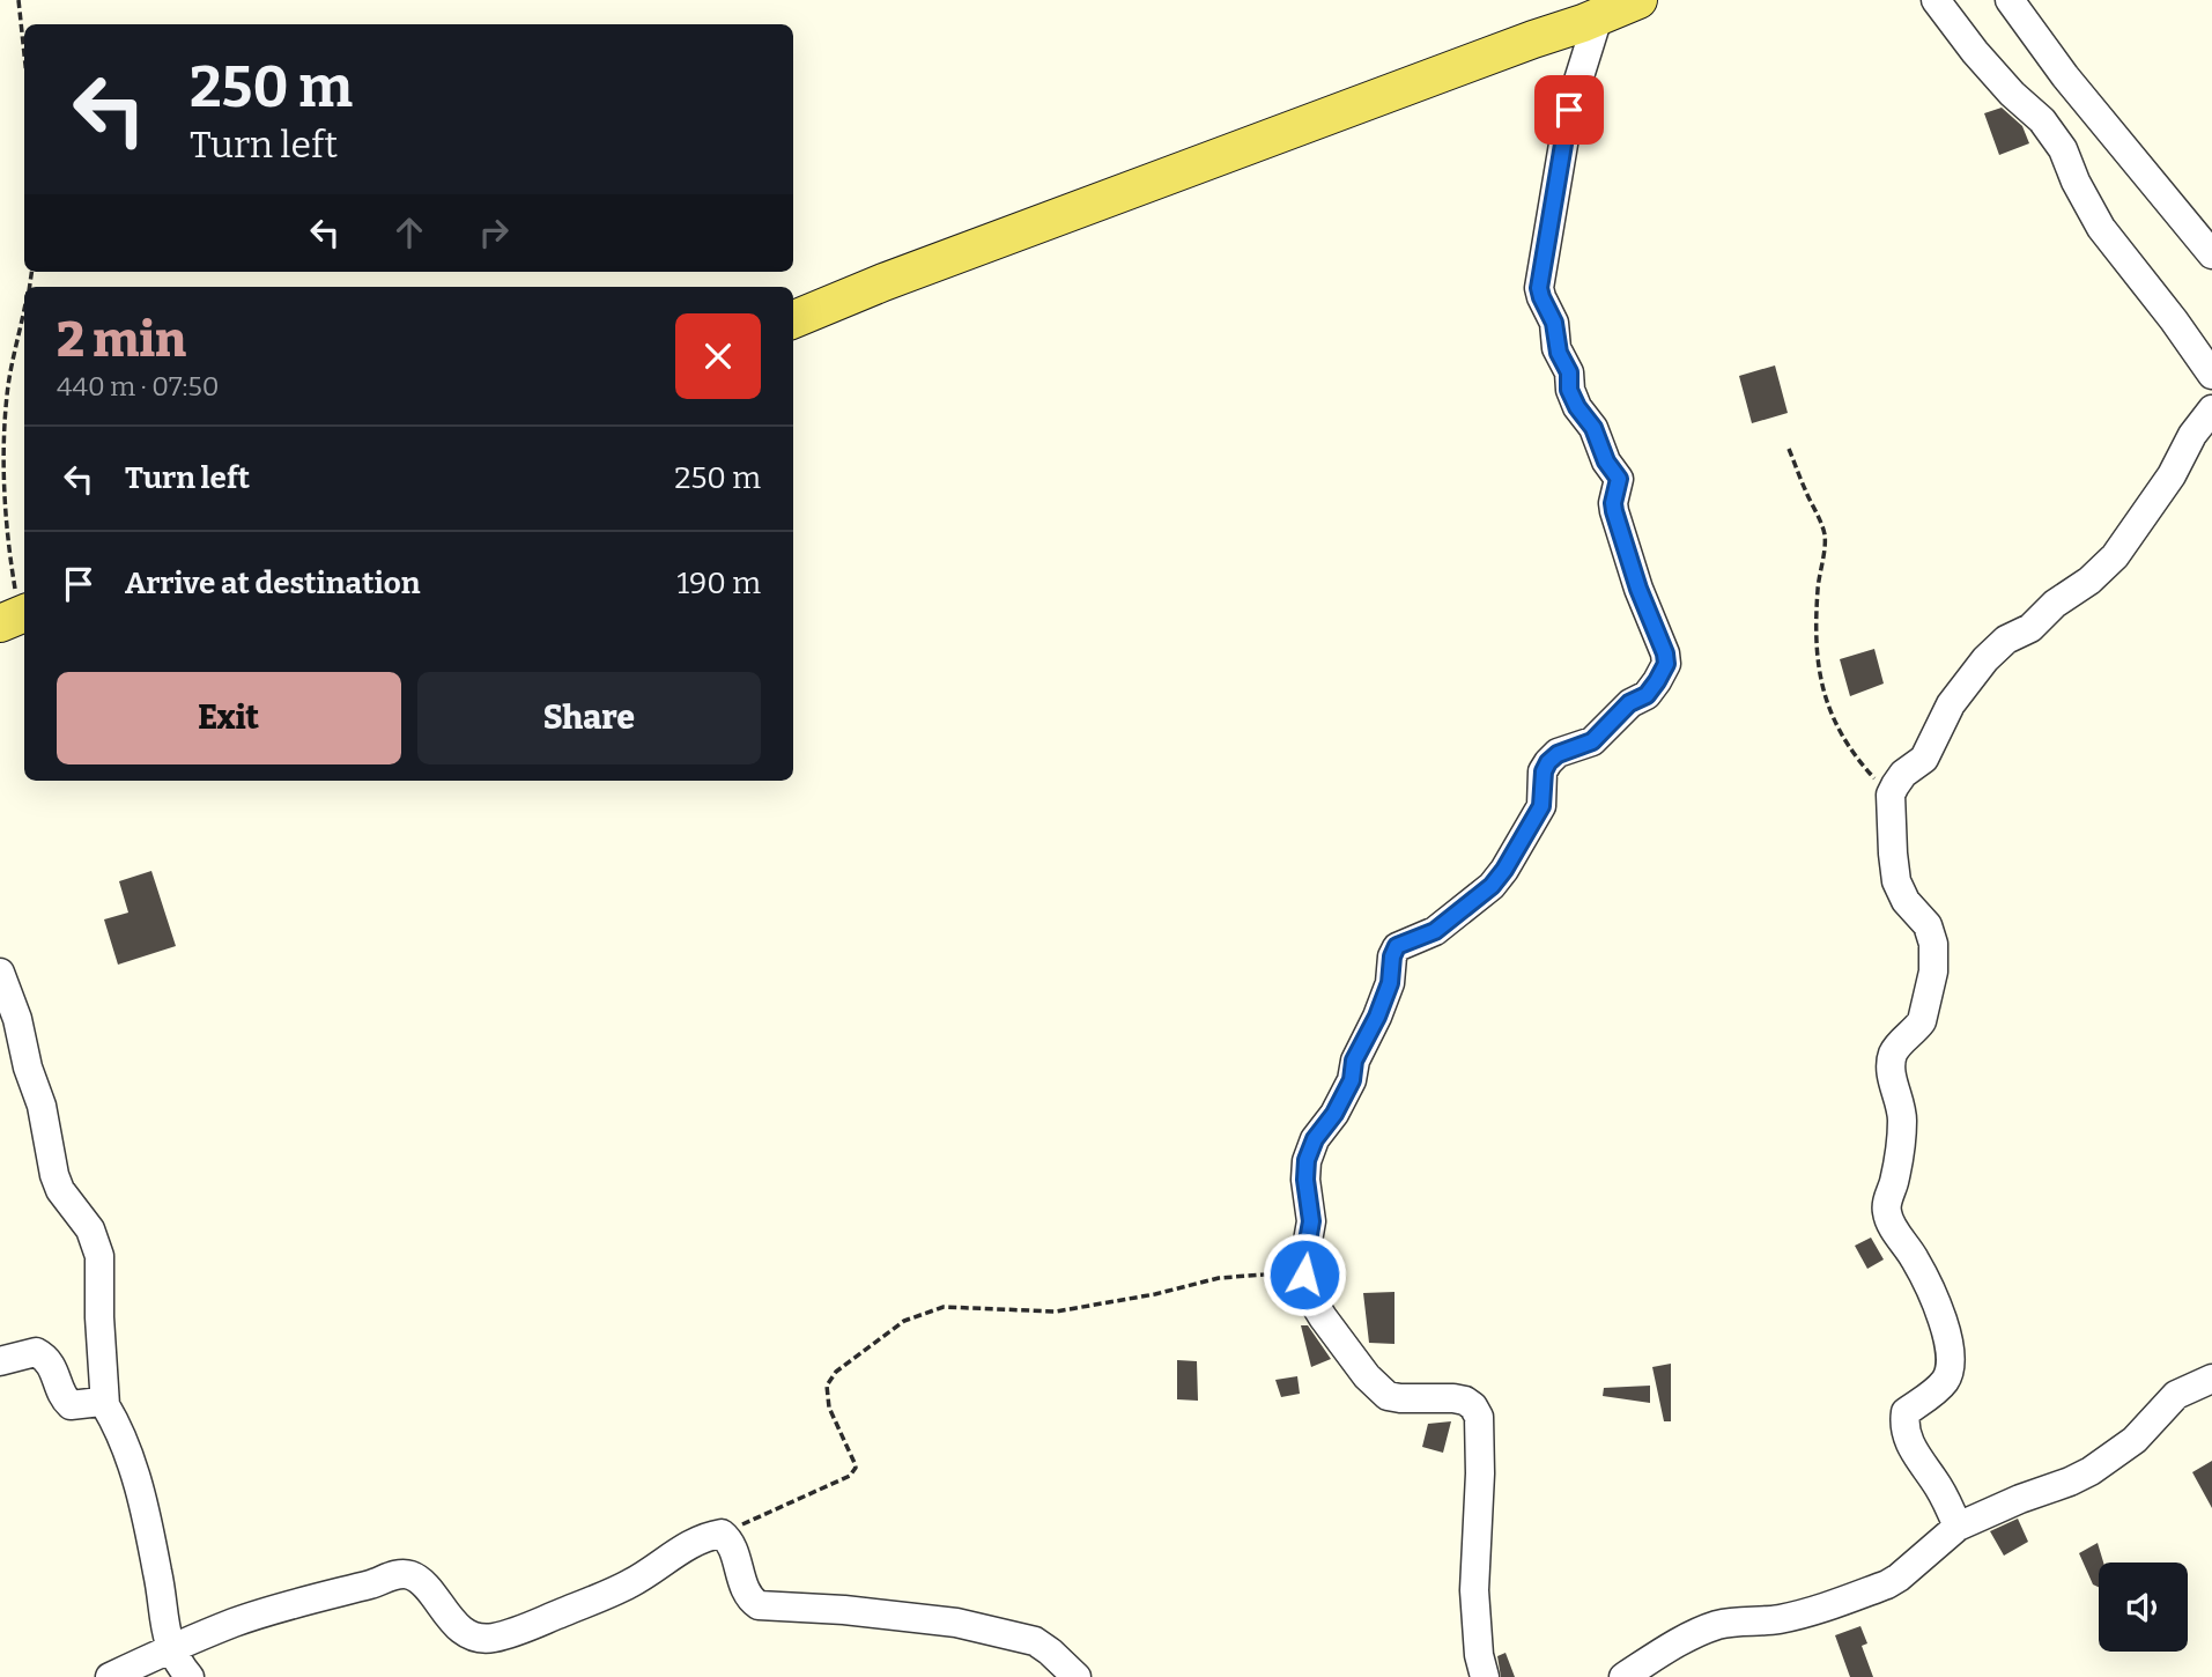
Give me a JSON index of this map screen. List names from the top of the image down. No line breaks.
{"page":{"turn":["250 m","Turn left"],"heading":["2 min","440 m · 07:50"],"list":[{"name":"Turn left","value":"250 m"},{"name":"Arrive at destination","value":"190 m"}],"buttons":["Exit","Share"]}}
